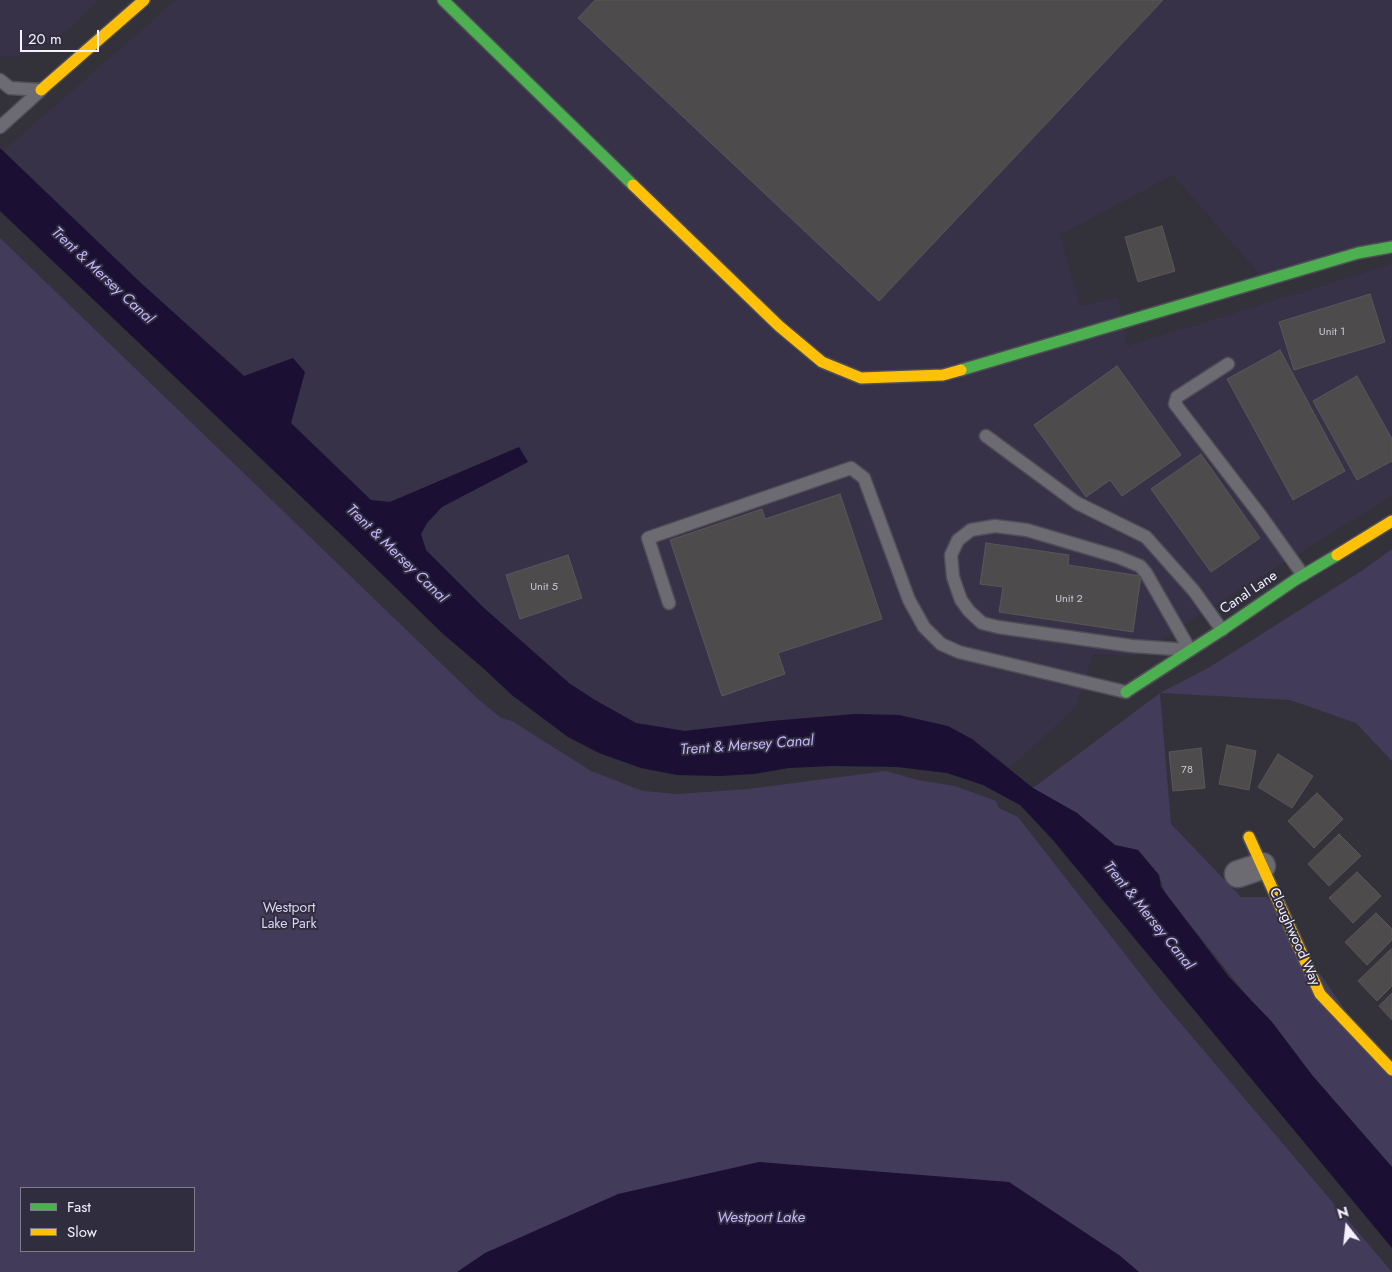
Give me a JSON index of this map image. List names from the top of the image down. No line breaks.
{"streets":{"street":["Canal Lane","Cloughwood Way"]},"water":["Trent & Mersey Canal","Westport Lake"],"parks":["Westport Lake Park"],"house_numbers":["Unit 1","Unit 5","Unit 2","78"],"legend":["Fast","Slow"],"scale_bar":"20 m","north":"top"}
